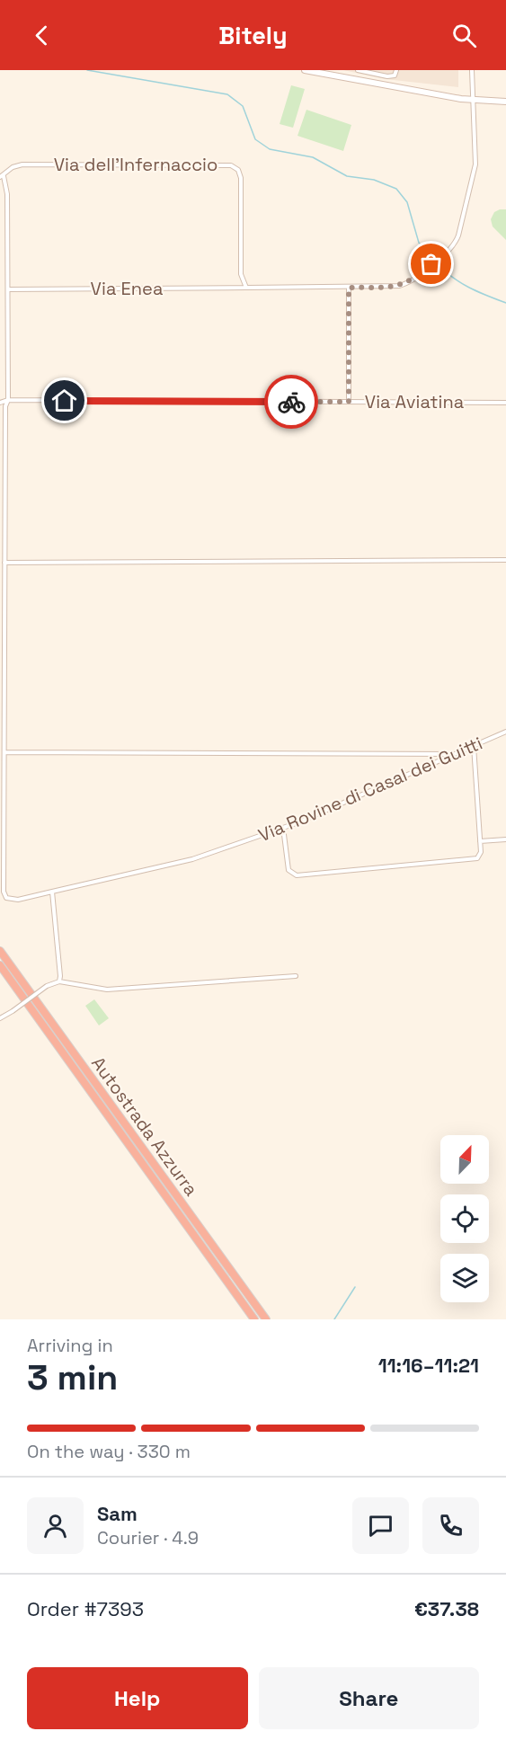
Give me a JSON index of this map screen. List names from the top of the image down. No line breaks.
{"streets":{"highway":["Autostrada Azzurra"],"street":["Via dell'Infernaccio","Via Enea","Via Aviatina","Via Rovine di Casal dei Guitti"]},"crossings":[["Via dell'Infernaccio","Via Enea"]],"north":"top right","page":{"header":"Bitely","heading":["3 min","Arriving in","11:16–11:21"],"panel":["Sam","Courier · 4.9","Order #7393","€37.38"],"bar":"On the way · 330 m","buttons":["Help","Share"]}}
